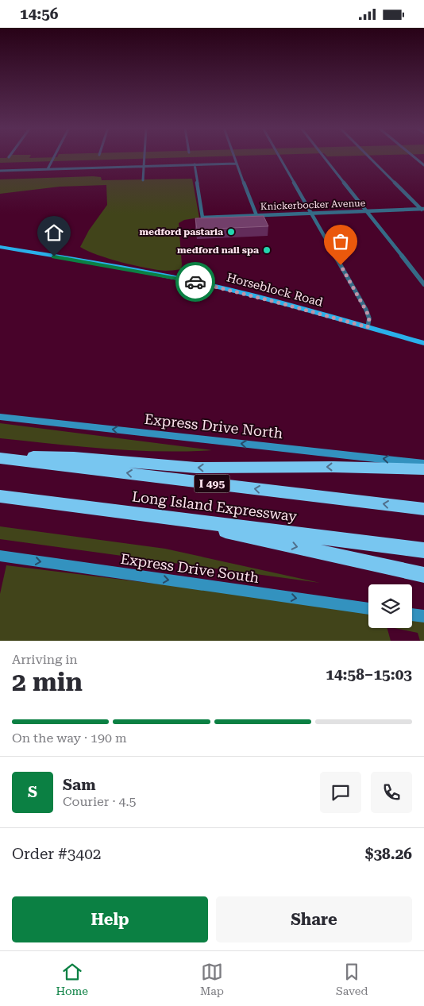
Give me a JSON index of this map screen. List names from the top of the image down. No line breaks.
{"streets":{"highway":["I 495","Long Island Expressway"],"main road":["Horseblock Road","Express Drive North","Express Drive South"],"street":["Knickerbocker Avenue"]},"one_way":["Express Drive North","Express Drive South"],"places":["medford pastaria","medford nail spa"],"page":{"status":"14:56","heading":["2 min","Arriving in","14:58–15:03"],"panel":["Sam","Courier · 4.5","Order #3402","$38.26"],"bar":"On the way · 190 m","round":"S","buttons":["Help","Share"],"tabs":["Home","Map","Saved"]}}
